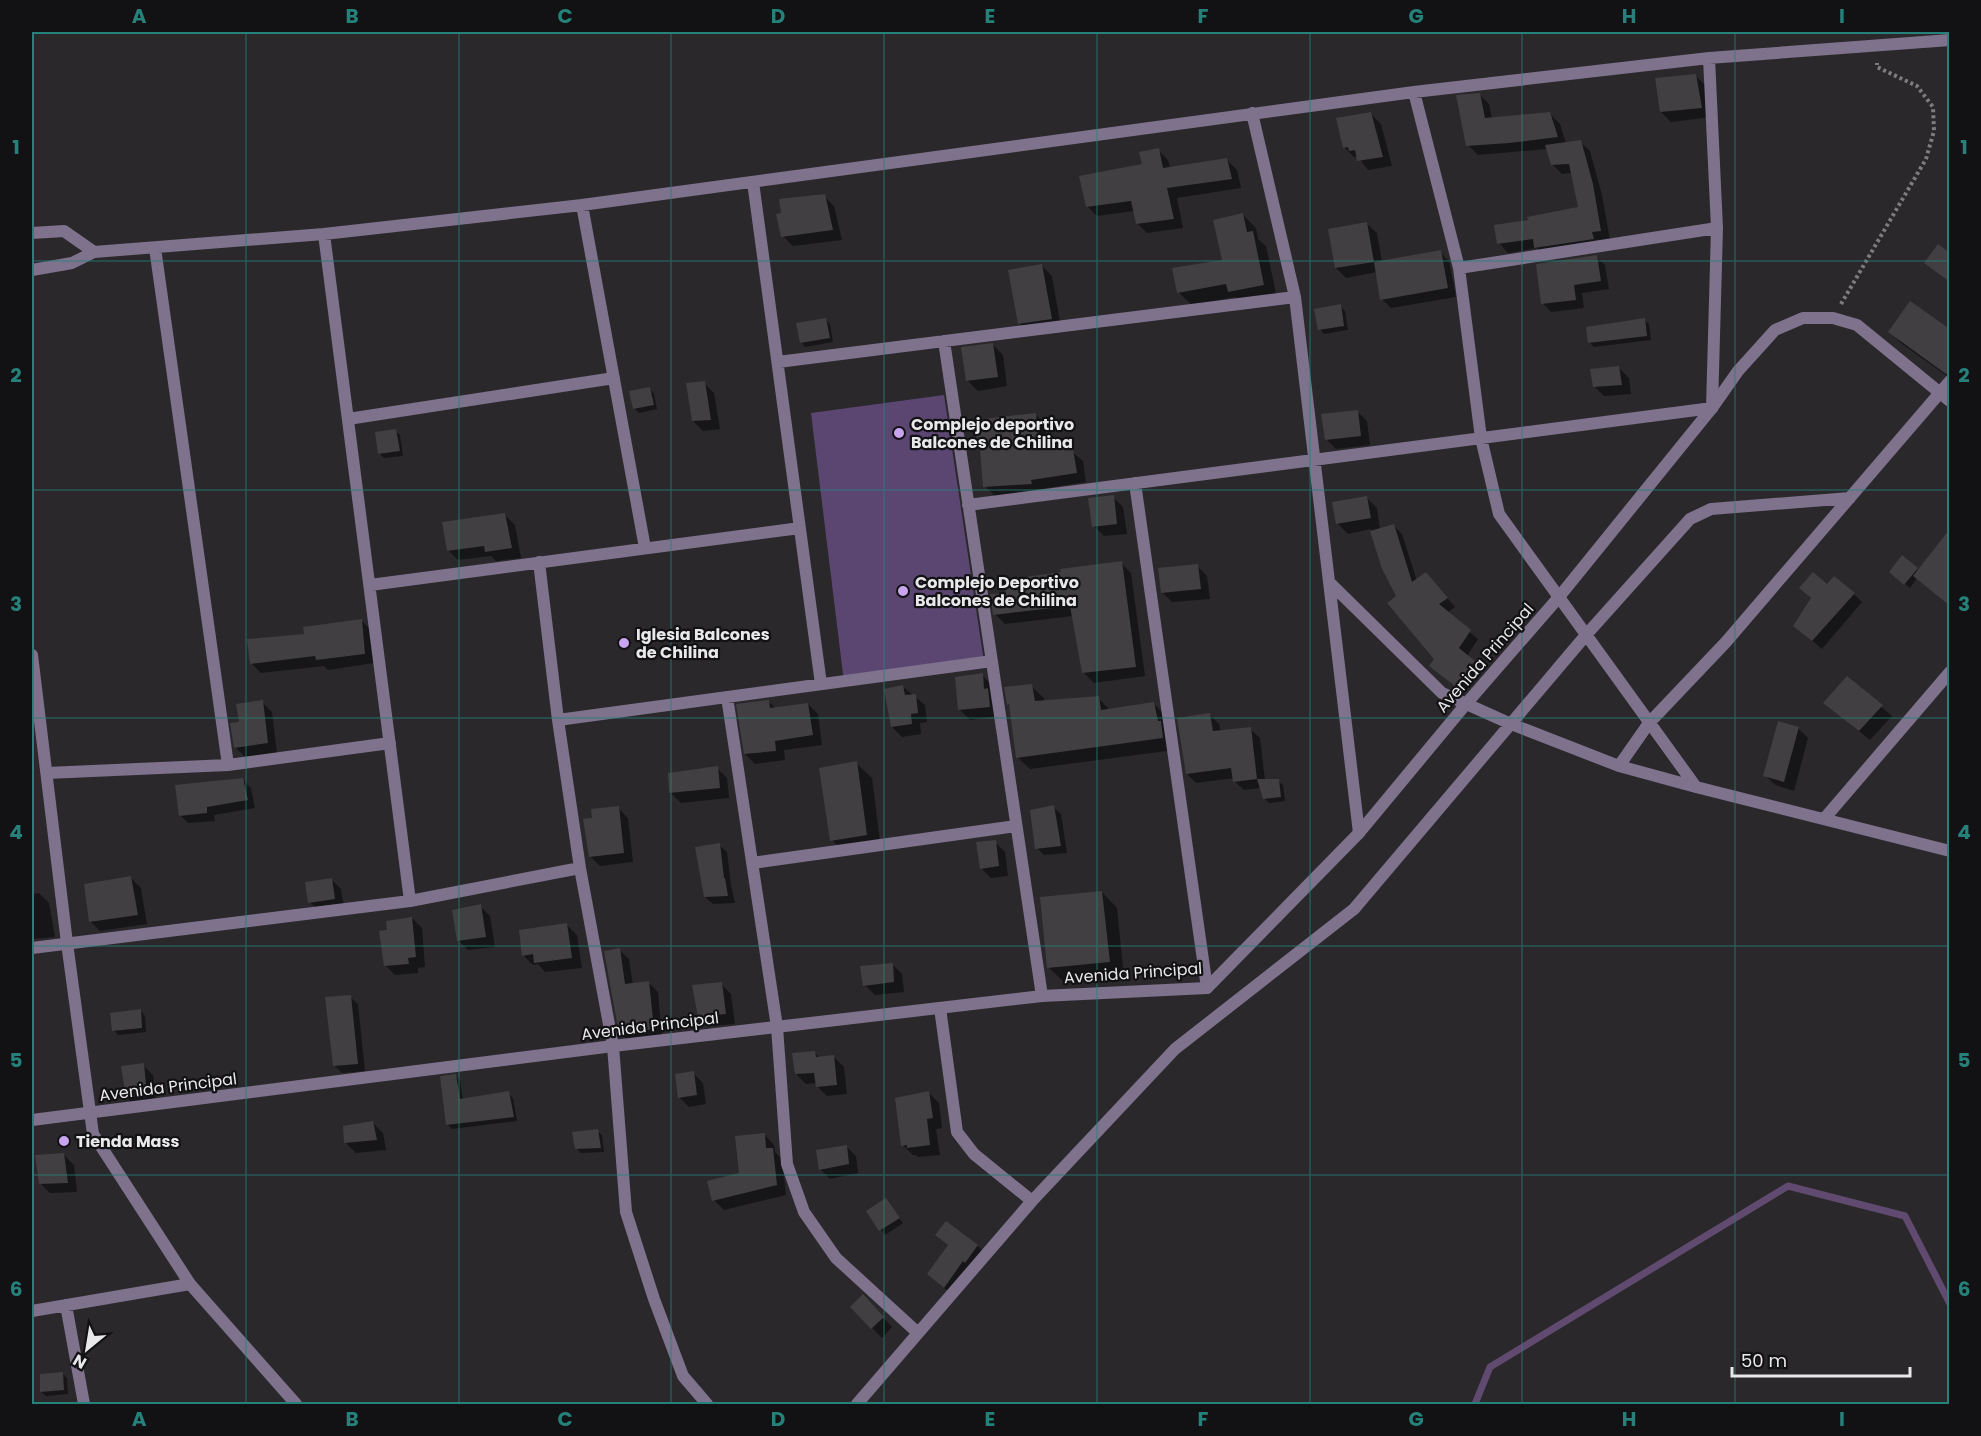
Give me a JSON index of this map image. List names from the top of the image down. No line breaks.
{"streets":{"street":["Avenida Principal"]},"places":["Complejo deportivo Balcones de Chilina","Complejo Deportivo Balcones de Chilina","Iglesia Balcones de Chilina","Tienda Mass"],"scale_bar":"50 m","north":"bottom left","grid":{"columns":["A","B","C","D","E","F","G","H","I"],"rows":["1","2","3","4","5","6"]}}
